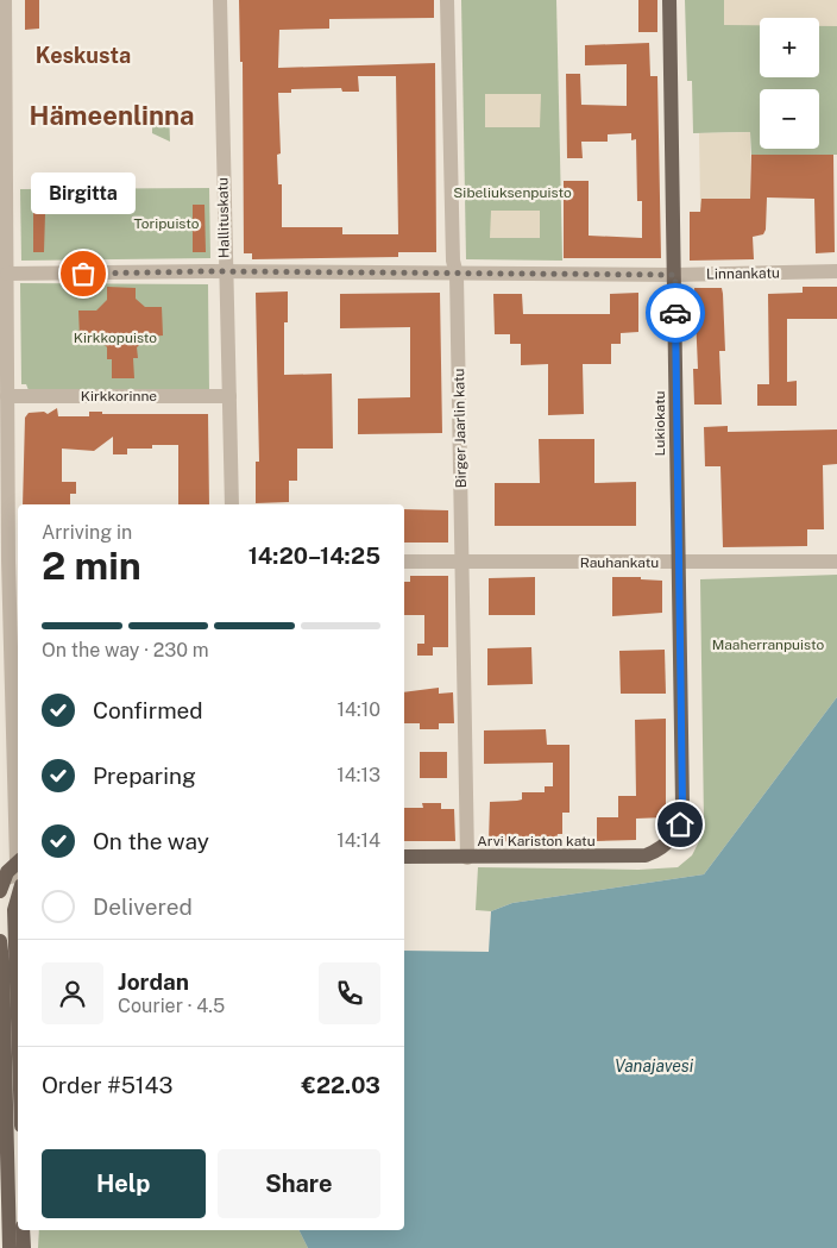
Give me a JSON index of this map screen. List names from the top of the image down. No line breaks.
{"streets":{"main road":["Lukiokatu","Arvi Kariston katu"],"street":["Hallituskatu","Linnankatu","Kirkkorinne","Birger Jaarlin katu","Rauhankatu"]},"crossings":[["Hallituskatu","Linnankatu"],["Hallituskatu","Kirkkorinne"],["Linnankatu","Lukiokatu"],["Linnankatu","Birger Jaarlin katu"],["Lukiokatu","Rauhankatu"],["Lukiokatu","Arvi Kariston katu"],["Birger Jaarlin katu","Rauhankatu"],["Birger Jaarlin katu","Arvi Kariston katu"]],"districts":["Keskusta","Hämeenlinna"],"water":["Vanajavesi"],"parks":["Sibeliuksenpuisto","Toripuisto","Kirkkopuisto","Maaherranpuisto"],"places":["Birgitta"],"page":{"map_buttons":["+","−"],"bubble":"Birgitta","heading":["2 min","Arriving in","14:20–14:25"],"panel":["Jordan","Courier · 4.5","Order #5143","€22.03"],"bar":"On the way · 230 m","list":[["Confirmed","14:10"],["Preparing","14:13"],["On the way","14:14"],"Delivered"],"buttons":["Help","Share"]}}
